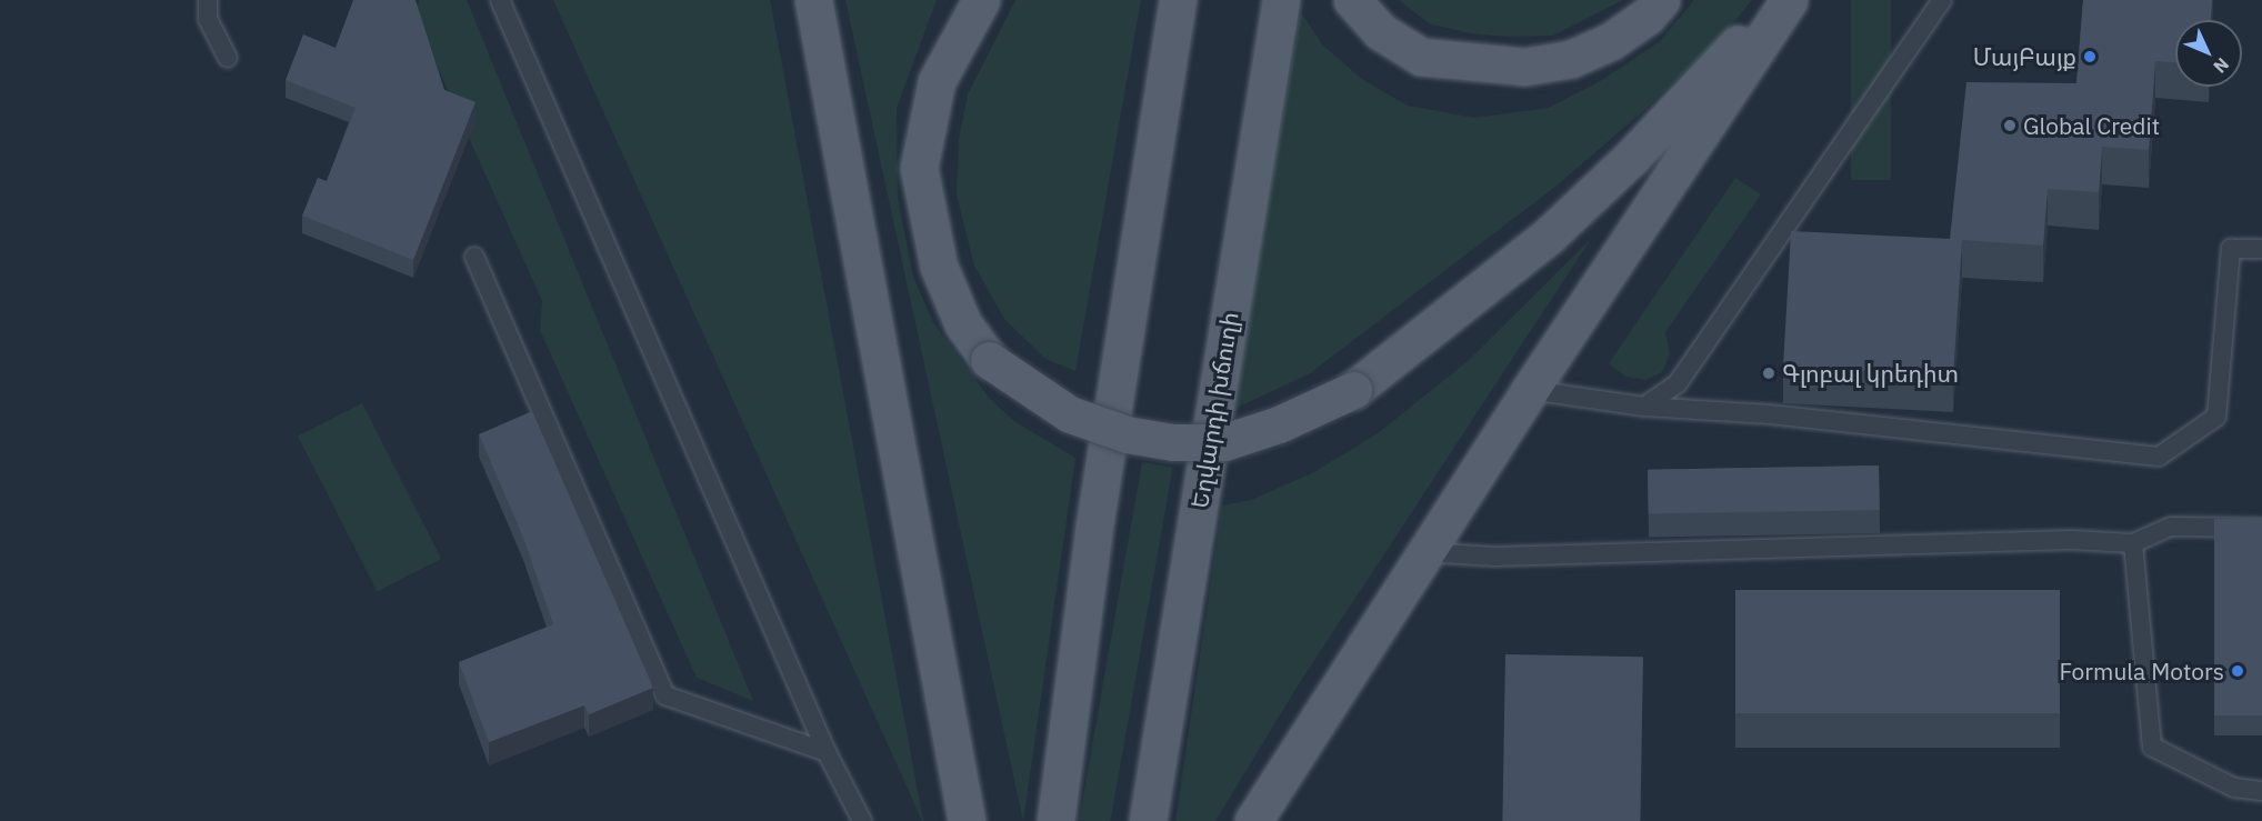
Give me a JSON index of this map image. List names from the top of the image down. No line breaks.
{"streets":{"main road":["Եղվարդի խճուղի"]},"places":["ՄայԲայք","Global Credit","Գլոբալ կրեդիտ","Formula Motors"],"north":"bottom right"}
